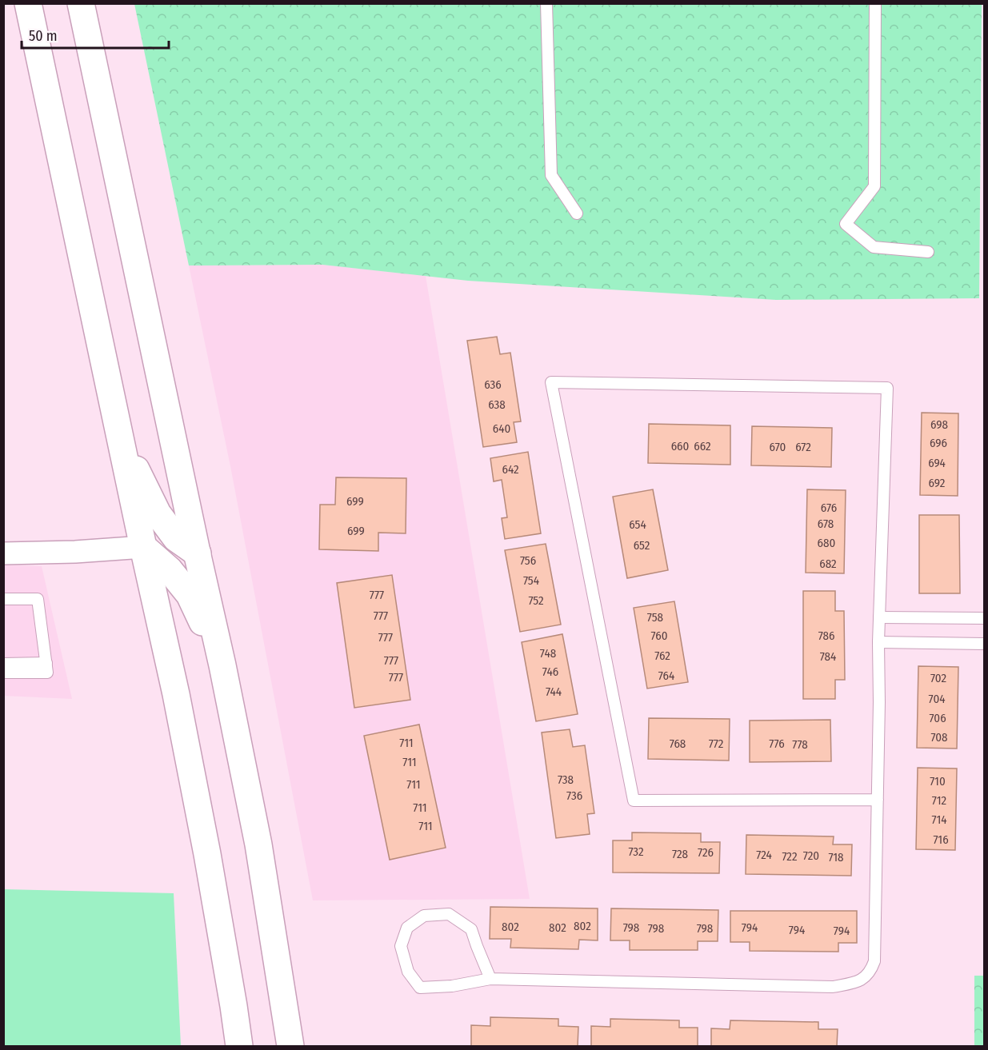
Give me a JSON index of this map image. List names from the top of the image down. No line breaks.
{"house_numbers":["636","638","698","640","696","660","662","670","672","694","642","692","699","676","678","654","699","680","652","756","682","754","777","752","777","758","760","786","777","748","762","784","777","746","764","777","702","744","704","706","708","711","768","772","776","778","711","738","710","711","736","712","711","714","711","716","732","726","728","724","720","722","718","802","802","802","798","794","798","798","794","794"],"scale_bar":"50 m"}
